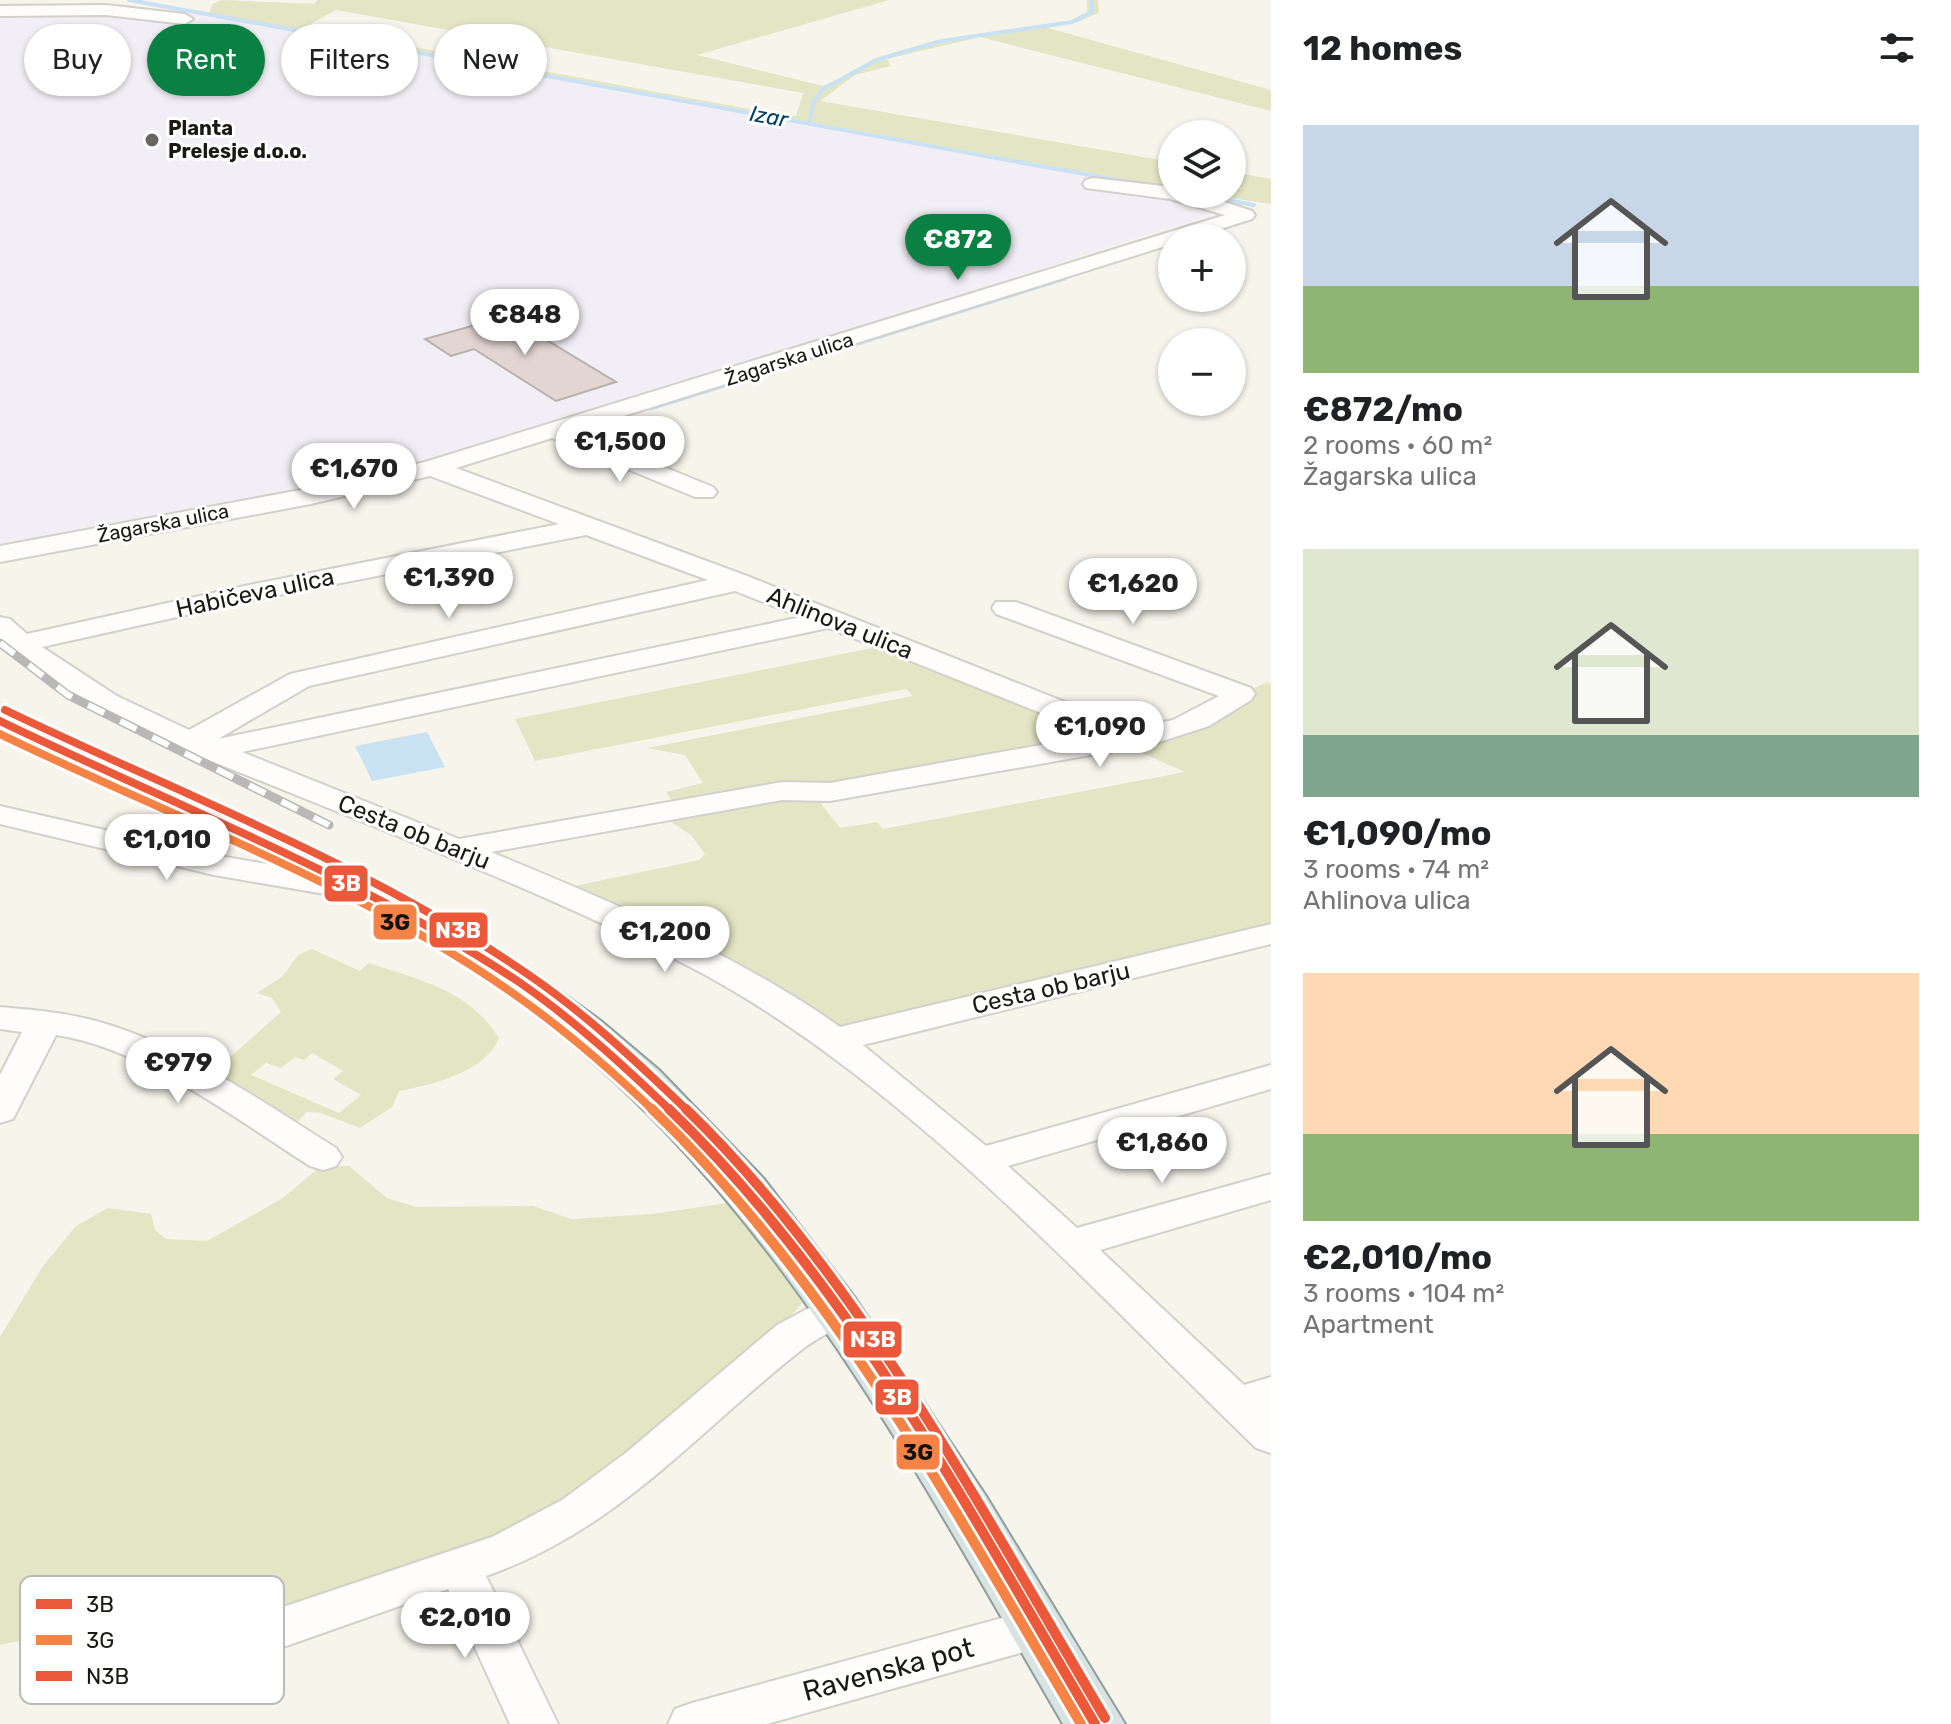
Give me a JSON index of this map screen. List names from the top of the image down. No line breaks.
{"streets":{"street":["Žagarska ulica","Habičeva ulica","Ahlinova ulica","Cesta ob barju","Ravenska pot"]},"crossings":[["Žagarska ulica","Ahlinova ulica"],["Habičeva ulica","Ahlinova ulica"],["Habičeva ulica","Cesta ob barju"]],"water":["Izar"],"places":["Planta Prelesje d.o.o."],"lines":["transit line N3B","transit line 3B","transit line 3G"],"legend":["3B","3G","N3B"],"page":{"heading":"12 homes","chip":["Buy","Rent","Filters","New"],"list":[{"name":"€872/mo","note":"2 rooms · 60 m² · Žagarska ulica"},{"name":"€1,090/mo","note":"3 rooms · 74 m² · Ahlinova ulica"},{"name":"€2,010/mo","note":"3 rooms · 104 m² · Apartment"}],"map_buttons":["+","−"],"price":["€872","€848","€1,500","€1,670","€1,390","€1,620","€1,090","€1,010","€1,200","€979","€1,860","€2,010"]}}
